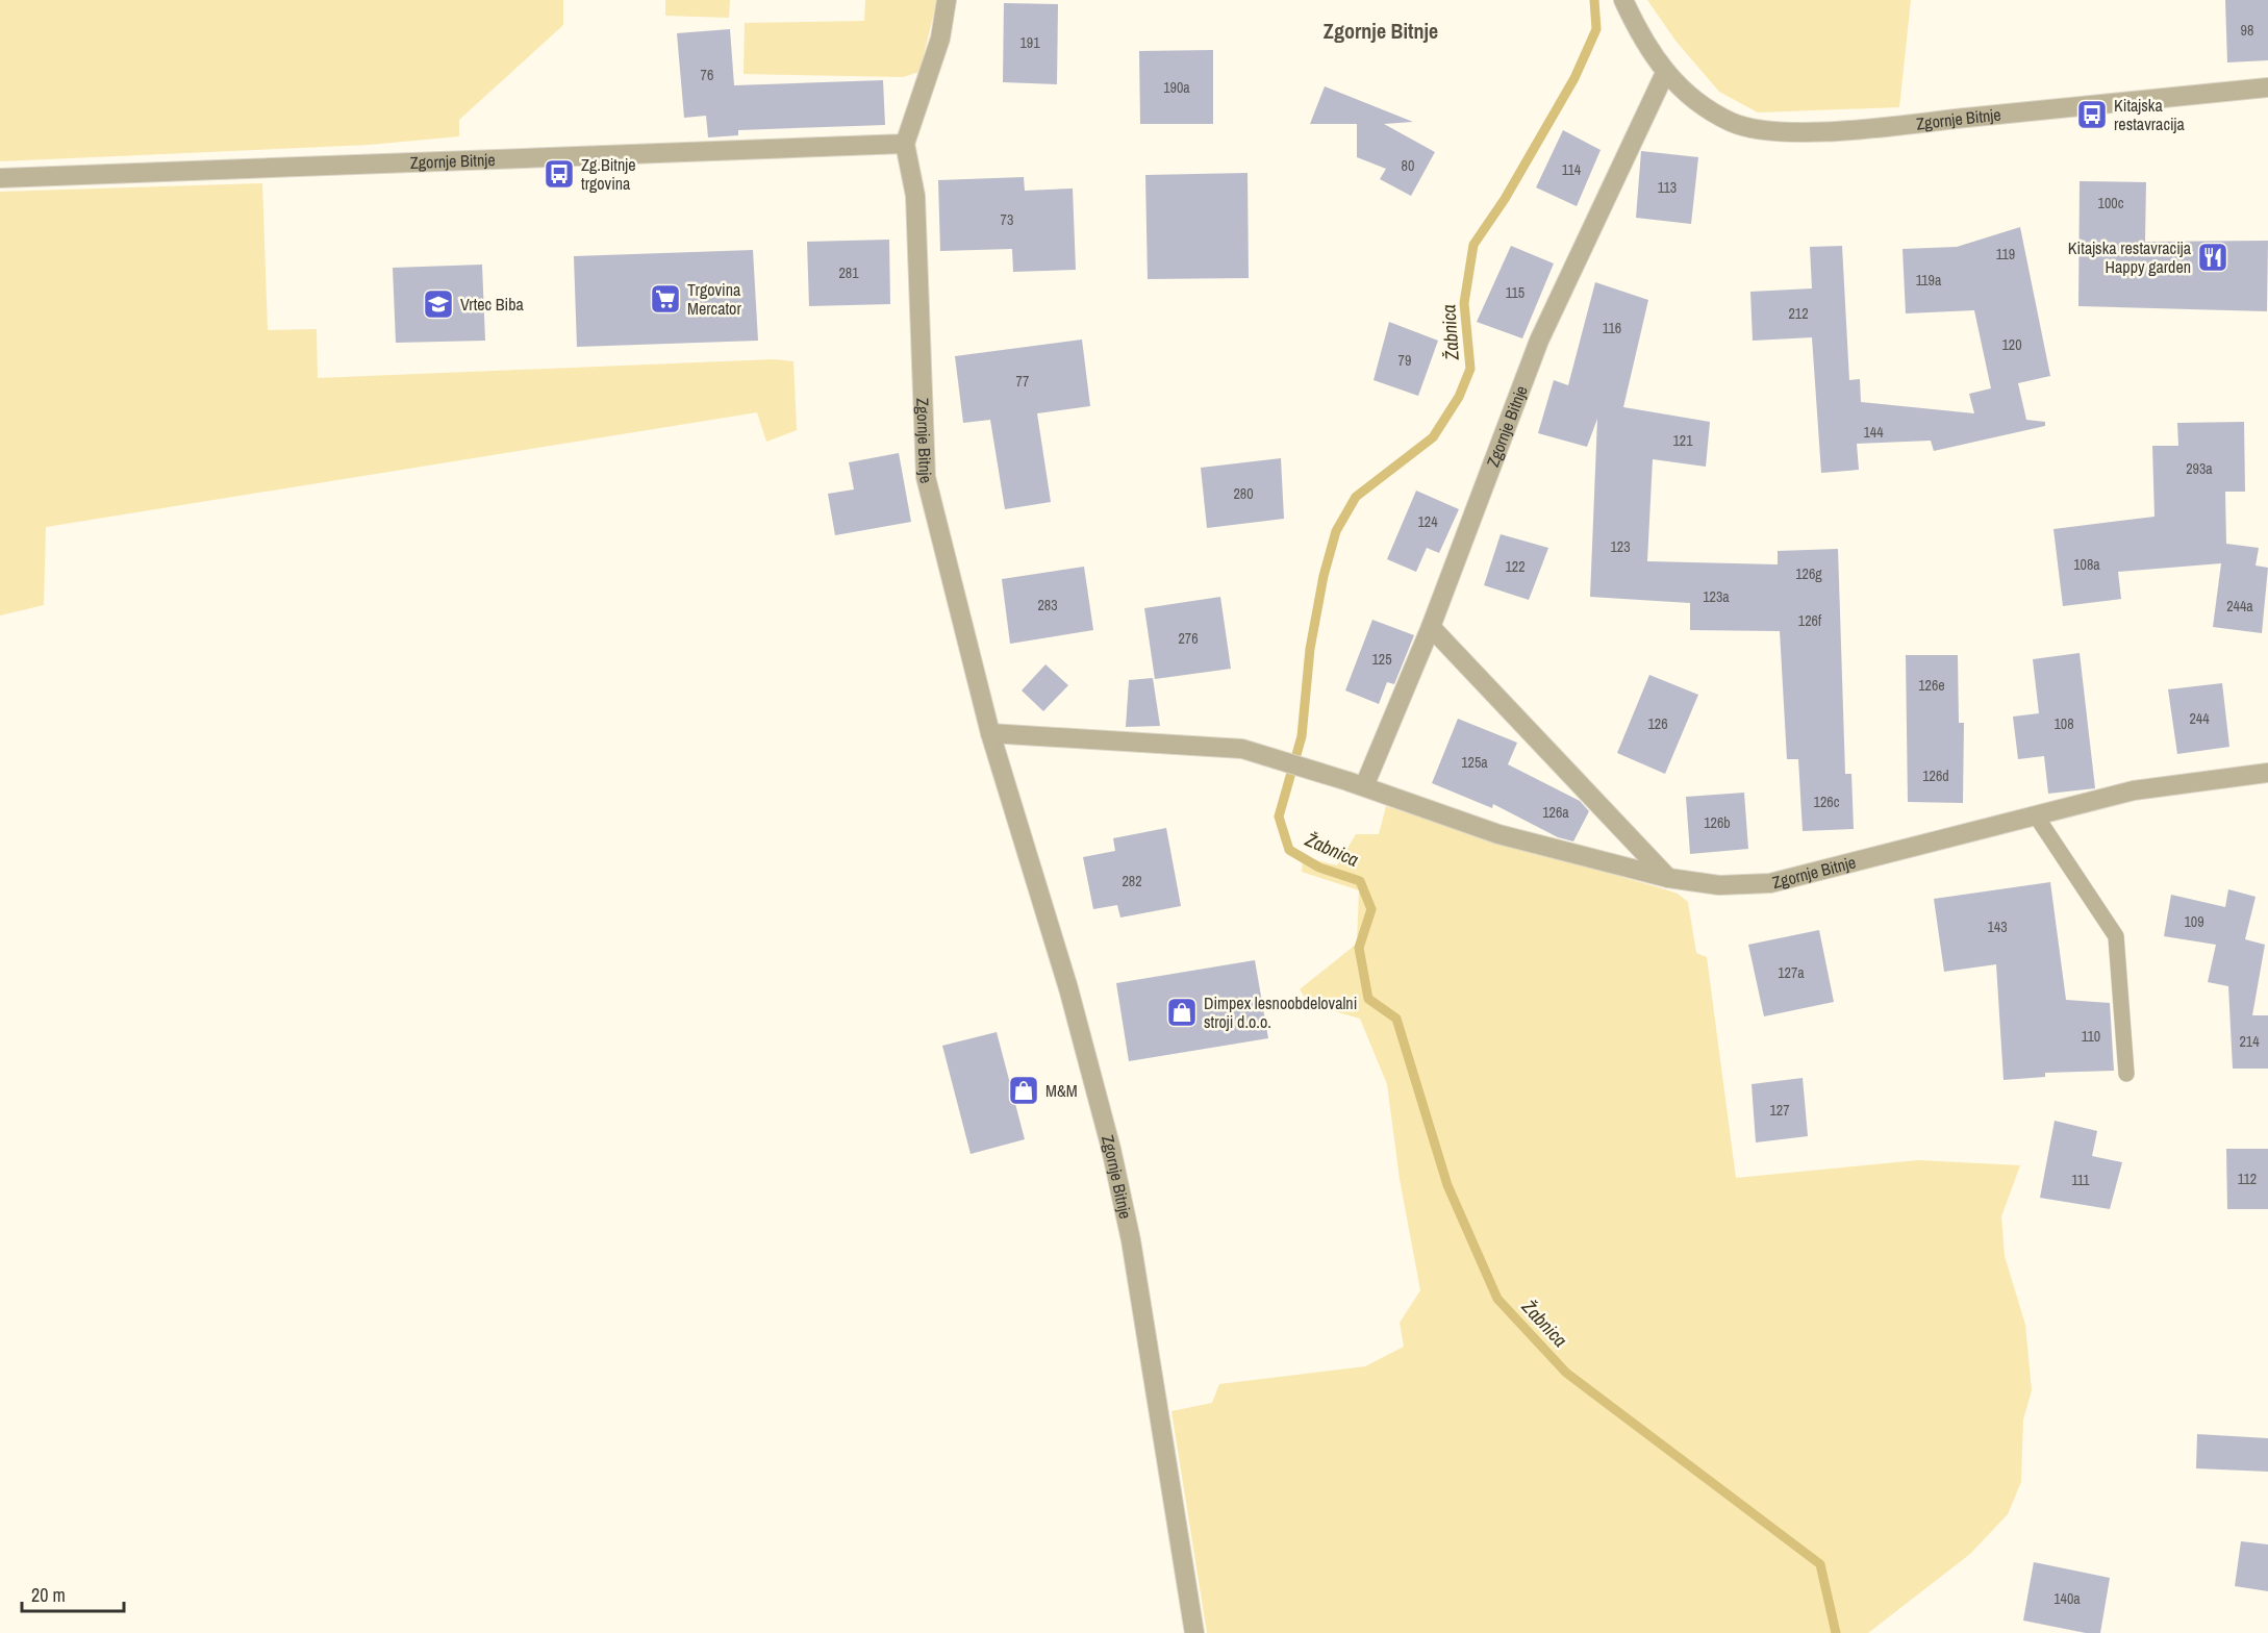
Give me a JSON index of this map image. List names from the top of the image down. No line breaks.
{"streets":{"street":["Zgornje Bitnje"]},"districts":["Zgornje Bitnje"],"water":["Žabnica"],"places":{"bus stop":["Kitajska restavracija","Zg.Bitnje trgovina"],"restaurant":["Kitajska restavracija Happy garden"],"supermarket":["Trgovina Mercator"],"school or university":["Vrtec Biba"],"shop":["Dimpex lesnoobdelovalni stroji d.o.o.","M&M"]},"house_numbers":["98","191","76","190a","80","114","113","100c","73","119","281","119a","115","212","116","120","79","77","144","121","293a","280","124","123","108a","122","126g","123a","283","244a","126f","276","125","126e","244","126","108","125a","126d","126c","126a","126b","282","109","143","127a","110","214","127","112","111","140a"],"scale_bar":"20 m"}
